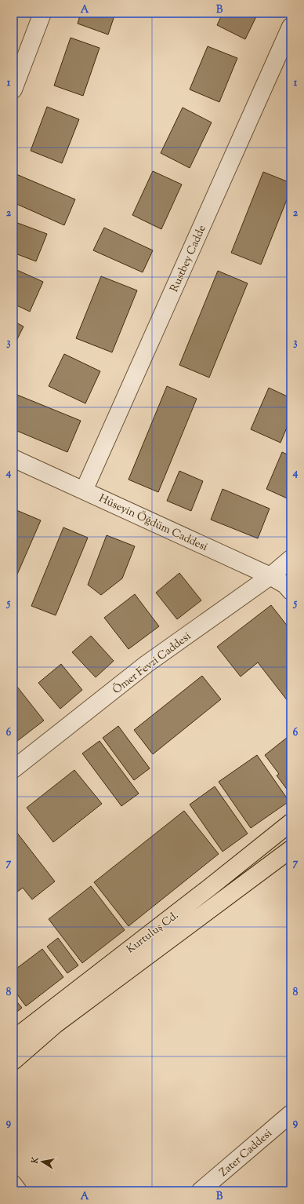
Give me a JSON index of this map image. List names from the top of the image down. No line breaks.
{"streets":{"main road":["Kurtuluş Cd."],"street":["Rustbey Cadde","Hüseyin Öğdüm Caddesi","Ömer Fevzi Caddesi","Zater Caddesi"]},"crossings":[["Rustbey Cadde","Hüseyin Öğdüm Caddesi"],["Hüseyin Öğdüm Caddesi","Ömer Fevzi Caddesi"]],"north":"left","grid":{"columns":["A","B"],"rows":["1","2","3","4","5","6","7","8","9"]}}
